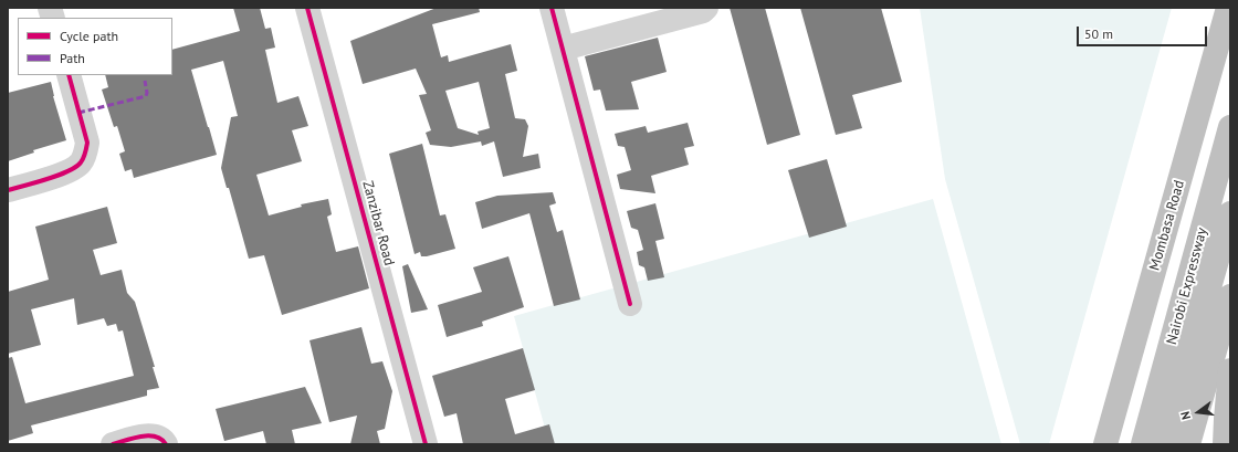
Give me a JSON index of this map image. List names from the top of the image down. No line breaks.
{"streets":{"highway":["Mombasa Road","Nairobi Expressway"],"street":["Zanzibar Road"]},"legend":["Cycle path","Path"],"scale_bar":"50 m","north":"left"}
